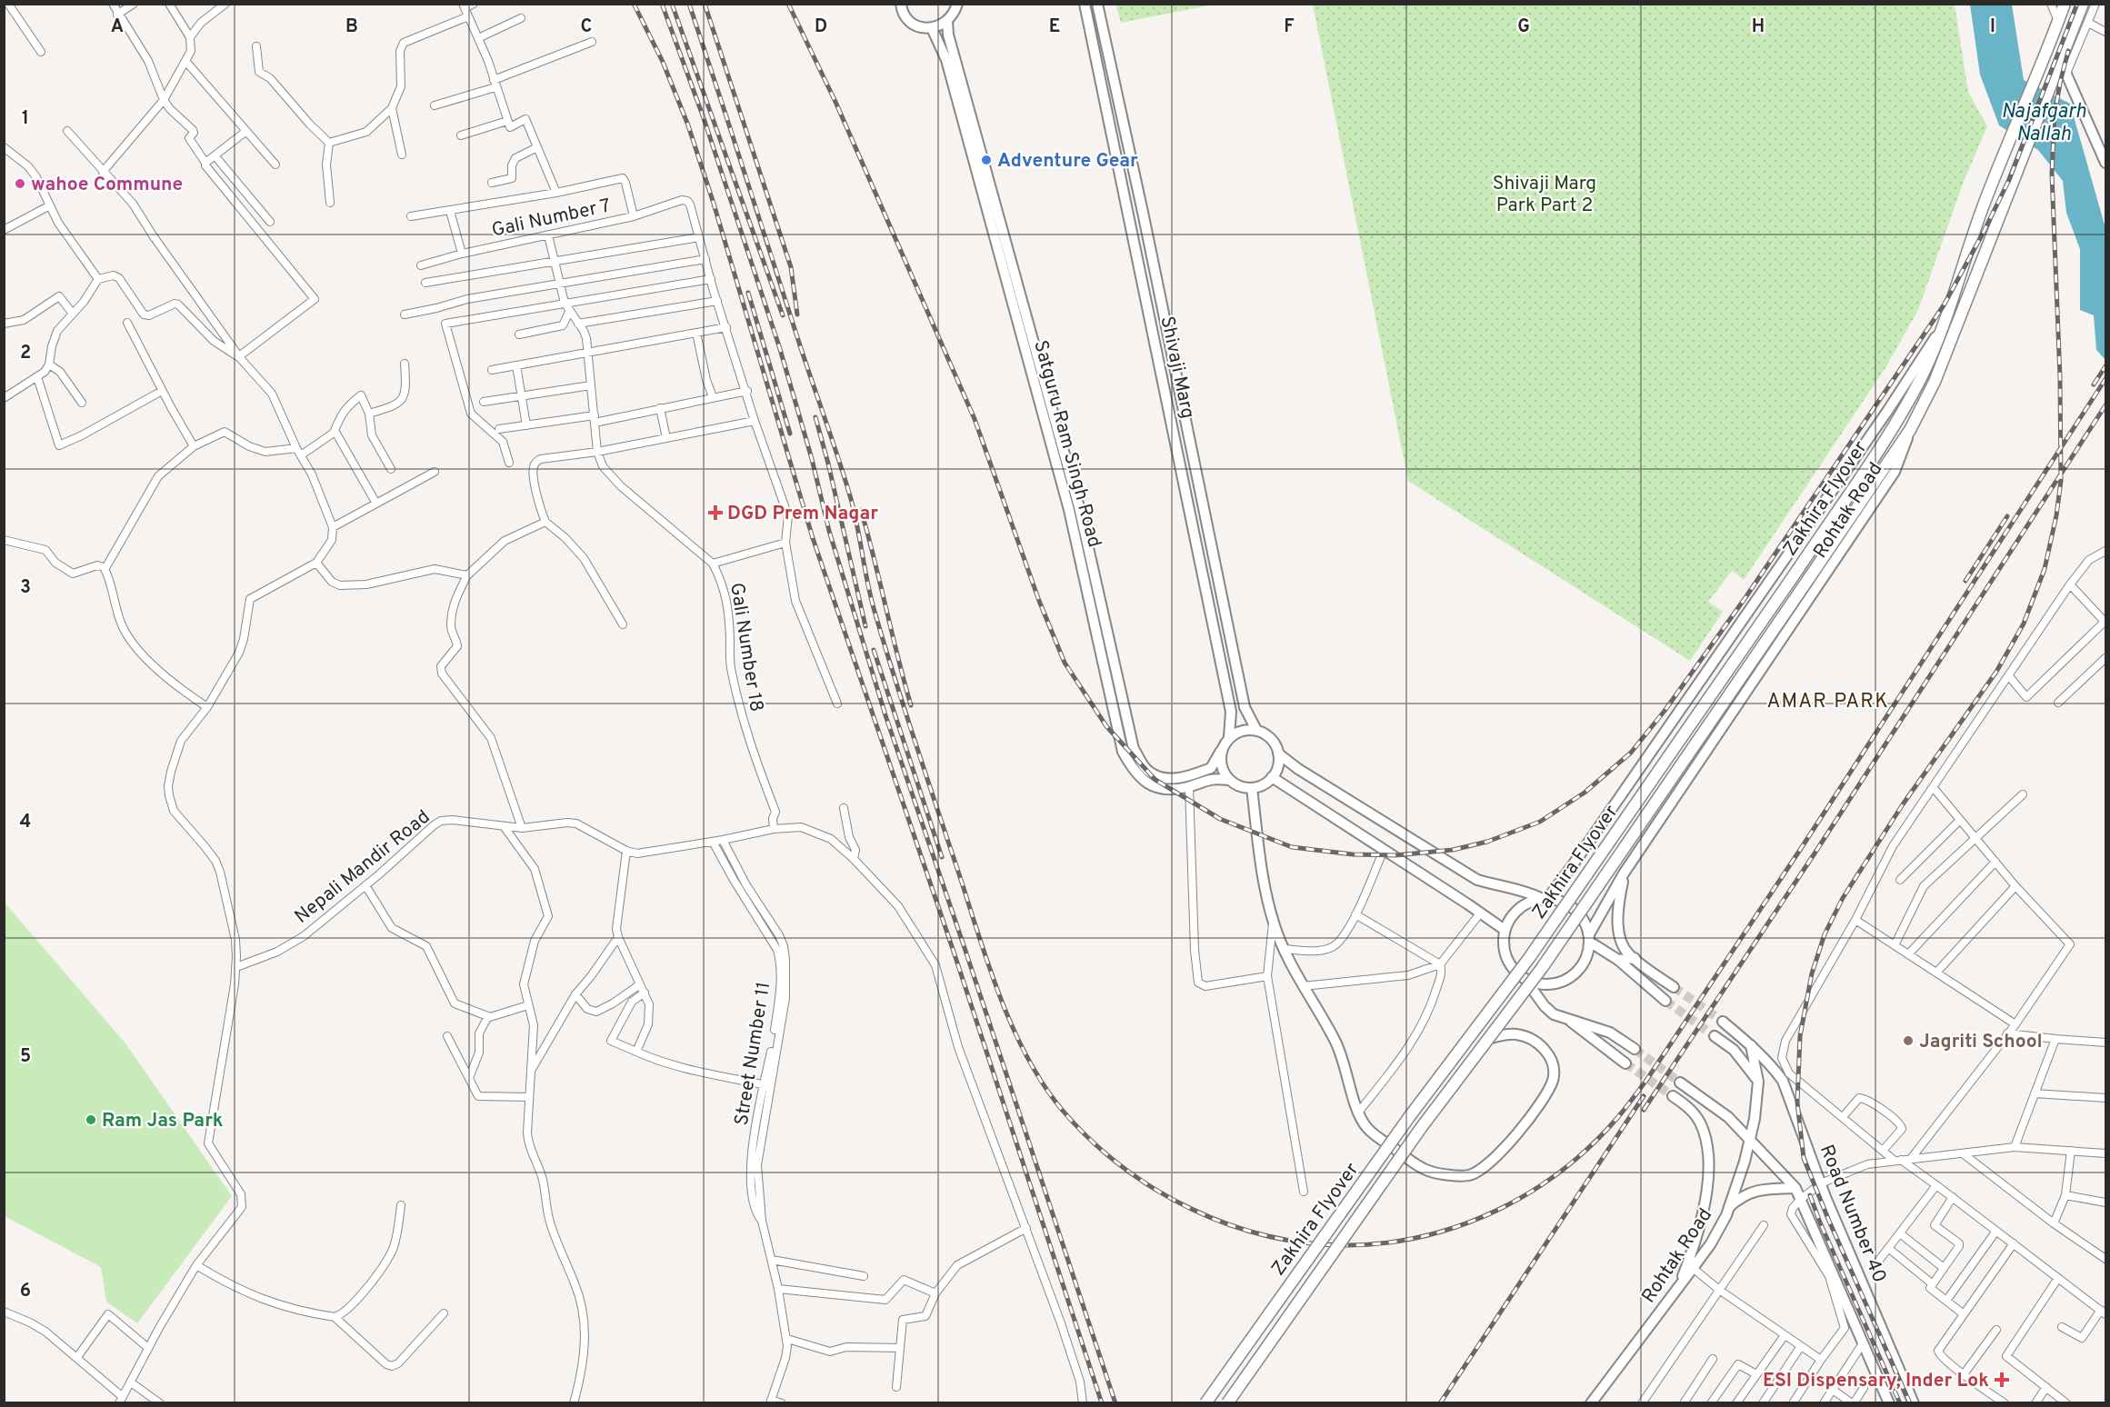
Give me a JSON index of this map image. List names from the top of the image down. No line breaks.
{"streets":{"main road":["Shivaji Marg","Satguru Ram Singh Road","Zakhira Flyover","Rohtak Road","Road Number 40"],"street":["Gali Number 7","Gali Number 18","Nepali Mandir Road","Street Number 11"]},"crossings":[["Shivaji Marg","Satguru Ram Singh Road"],["Zakhira Flyover","Rohtak Road"],["Rohtak Road","Road Number 40"],["Gali Number 18","Nepali Mandir Road"],["Nepali Mandir Road","Street Number 11"]],"districts":["AMAR PARK"],"water":["Najafgarh Nallah"],"parks":["Shivaji Marg Park Part 2"],"places":{"other":["Adventure Gear","wahoe Commune","Jagriti School","Ram Jas Park"],"health":["DGD Prem Nagar","ESI Dispensary, Inder Lok"]},"grid":{"columns":["A","B","C","D","E","F","G","H","I"],"rows":["1","2","3","4","5","6"]}}
